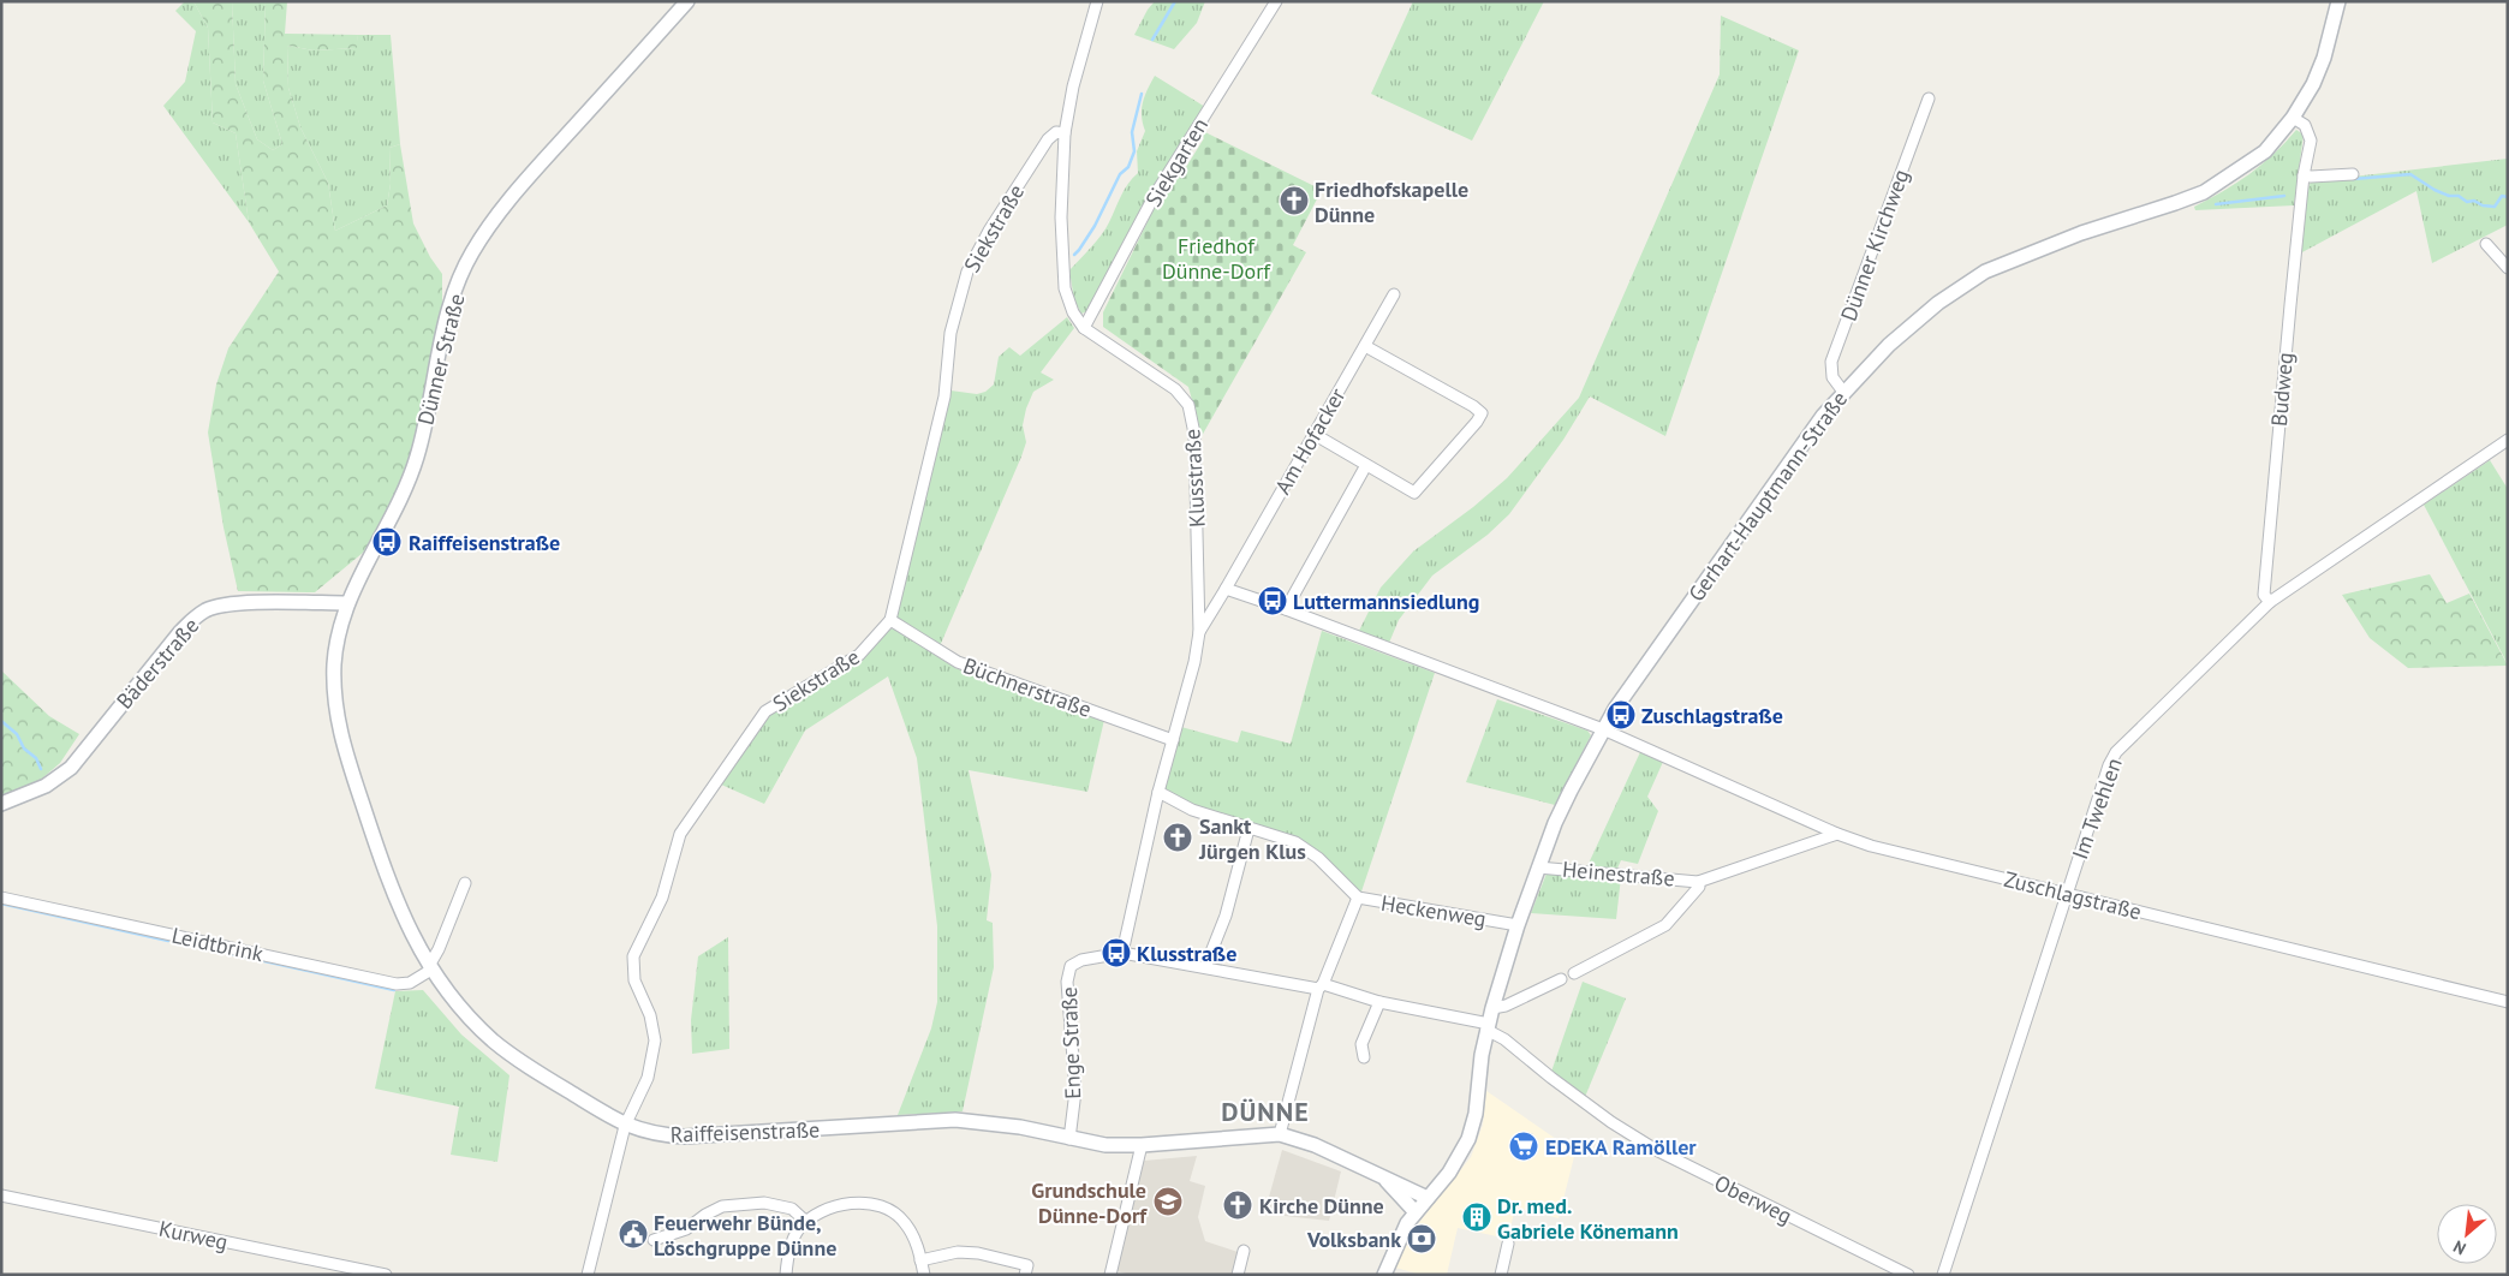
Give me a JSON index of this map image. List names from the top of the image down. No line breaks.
{"streets":{"street":["Siekgarten","Siekstraße","Dünner Kirchweg","Dünner Straße","Budweg","Am Hofacker","Klusstraße","Gerhart-Hauptmann-Straße","Bäderstraße","Büchnerstraße","Im Twehlen","Heinestraße","Zuschlagstraße","Heckenweg","Leidtbrink","Enge Straße","Raiffeisenstraße","Oberweg","Kurweg"]},"crossings":[["Siekgarten","Klusstraße"],["Siekstraße","Klusstraße"],["Siekstraße","Büchnerstraße"],["Siekstraße","Raiffeisenstraße"],["Dünner Kirchweg","Gerhart-Hauptmann-Straße"],["Dünner Straße","Bäderstraße"],["Dünner Straße","Raiffeisenstraße"],["Budweg","Gerhart-Hauptmann-Straße"],["Budweg","Im Twehlen"],["Am Hofacker","Zuschlagstraße"],["Klusstraße","Büchnerstraße"],["Klusstraße","Enge Straße"],["Gerhart-Hauptmann-Straße","Heinestraße"],["Gerhart-Hauptmann-Straße","Zuschlagstraße"],["Gerhart-Hauptmann-Straße","Heckenweg"],["Gerhart-Hauptmann-Straße","Raiffeisenstraße"],["Gerhart-Hauptmann-Straße","Oberweg"],["Bäderstraße","Raiffeisenstraße"],["Im Twehlen","Zuschlagstraße"],["Heinestraße","Zuschlagstraße"],["Leidtbrink","Raiffeisenstraße"],["Enge Straße","Raiffeisenstraße"]],"districts":["DÜNNE"],"parks":["Friedhof Dünne-Dorf"],"places":{"church":["Friedhofskapelle Dünne","Sankt Jürgen Klus","Kirche Dünne"],"bus stop":["Raiffeisenstraße","Luttermannsiedlung","Zuschlagstraße","Klusstraße"],"supermarket":["EDEKA Ramöller"],"school or university":["Grundschule Dünne-Dorf"],"building":["Dr. med. Gabriele Könemann"],"public building":["Feuerwehr Bünde, Löschgruppe Dünne"],"bank":["Volksbank"]},"north":"bottom left"}
